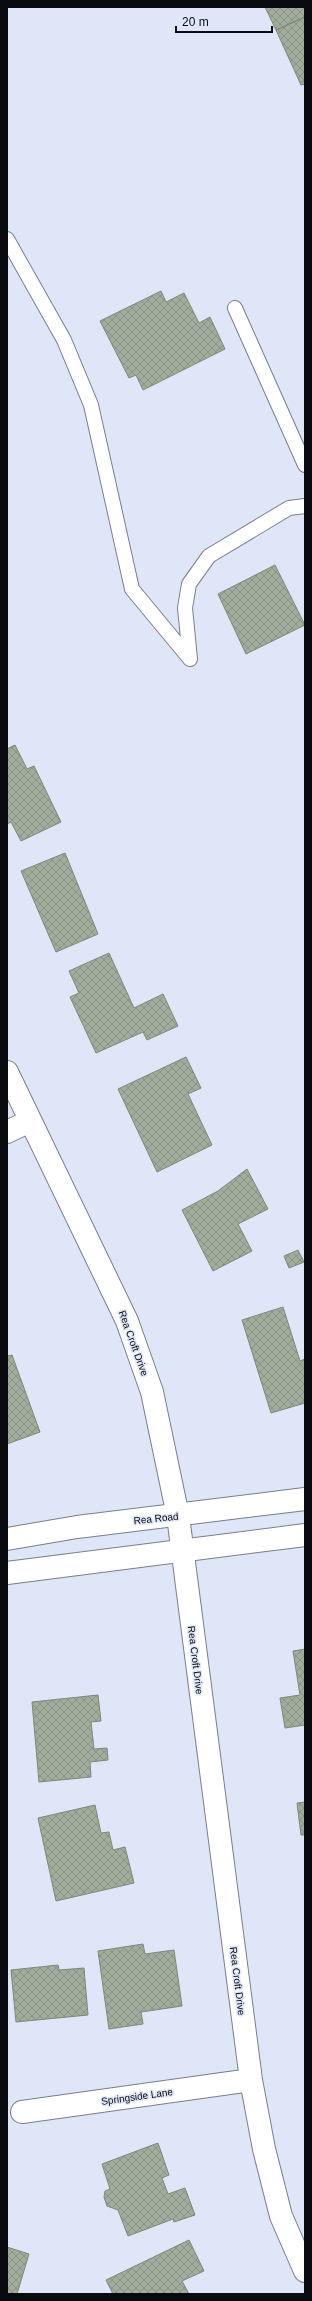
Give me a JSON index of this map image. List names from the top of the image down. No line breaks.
{"streets":{"street":["Rea Croft Drive","Rea Road","Springside Lane"]},"crossings":[["Rea Croft Drive","Rea Road"],["Rea Croft Drive","Springside Lane"]],"scale_bar":"20 m"}
